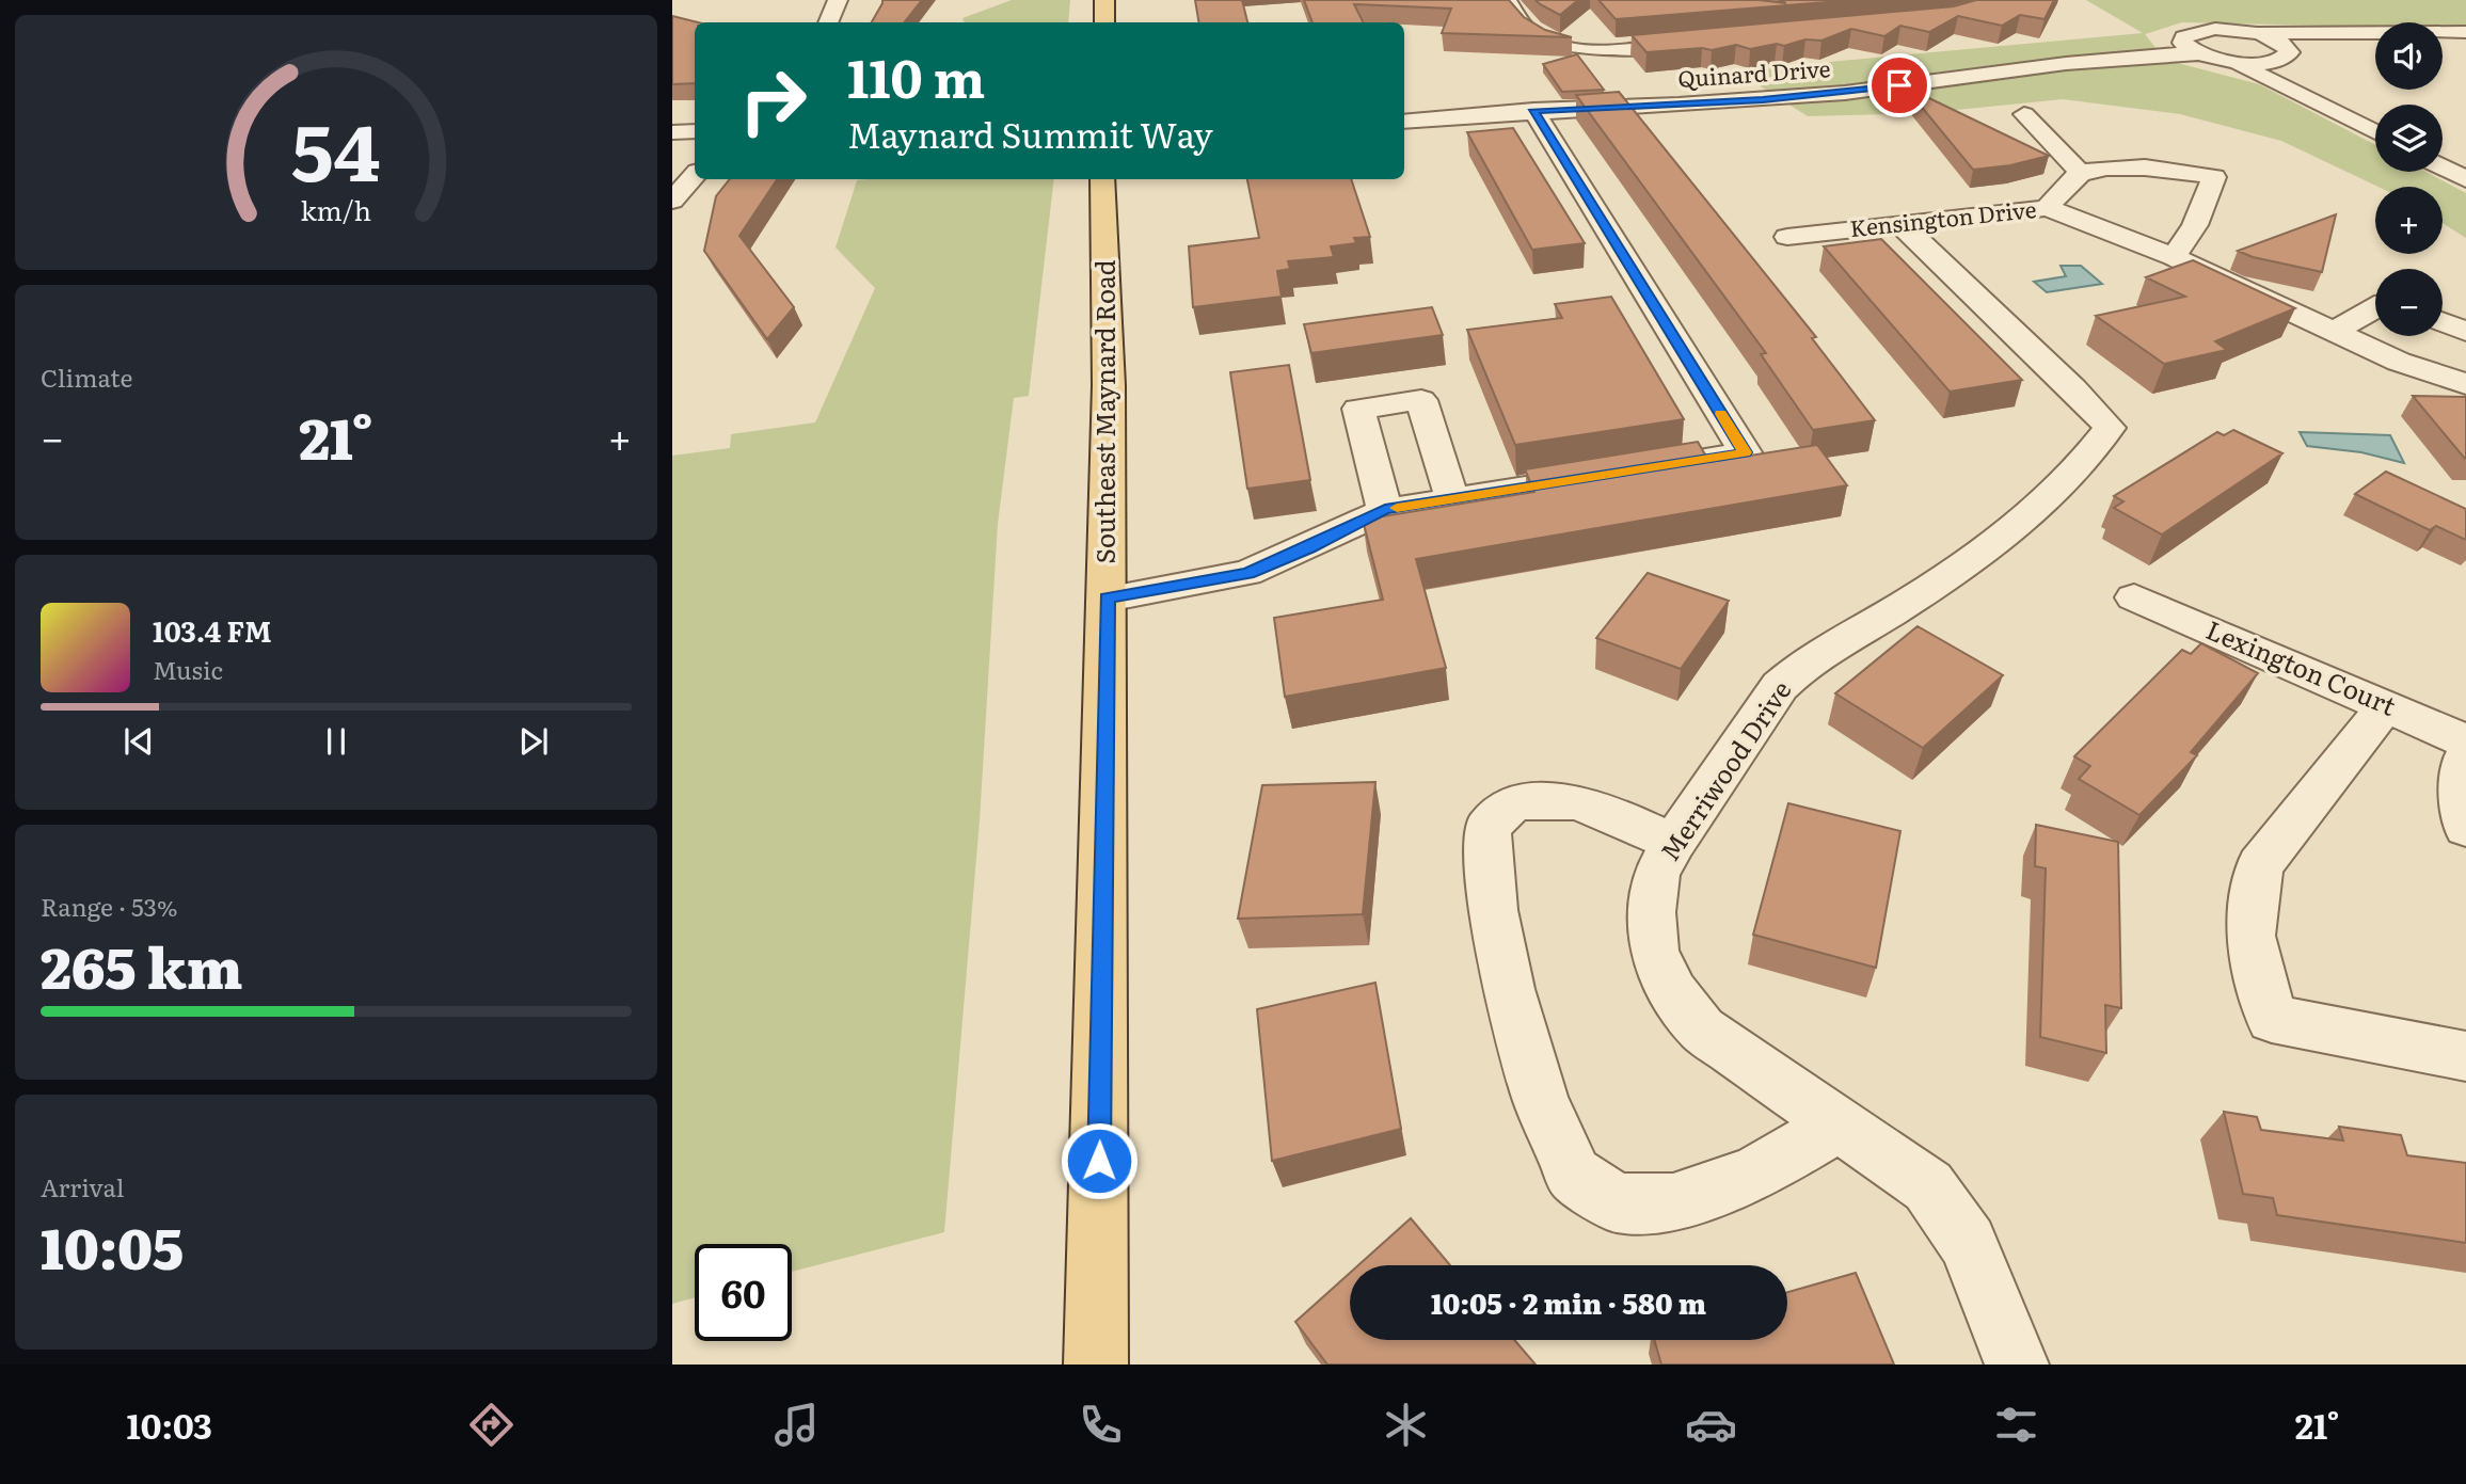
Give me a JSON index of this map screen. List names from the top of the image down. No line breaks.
{"streets":{"main road":["Southeast Maynard Road"],"street":["Quinard Drive","Kensington Drive","Lexington Court","Merriwood Drive"]},"crossings":[["Kensington Drive","Merriwood Drive"]],"page":{"map_buttons":["+","−"],"turn":["110 m","Maynard Summit Way"],"tile":["Climate",["Range · 53%","265 km"],["Arrival","10:05"]],"heat":["−","21°","+"],"song":["103.4 FM","Music"],"limit":"60","trip":"10:05 · 2 min · 580 m","tabs":["10:03","21°"],"gauge":["54","km/h"]}}
